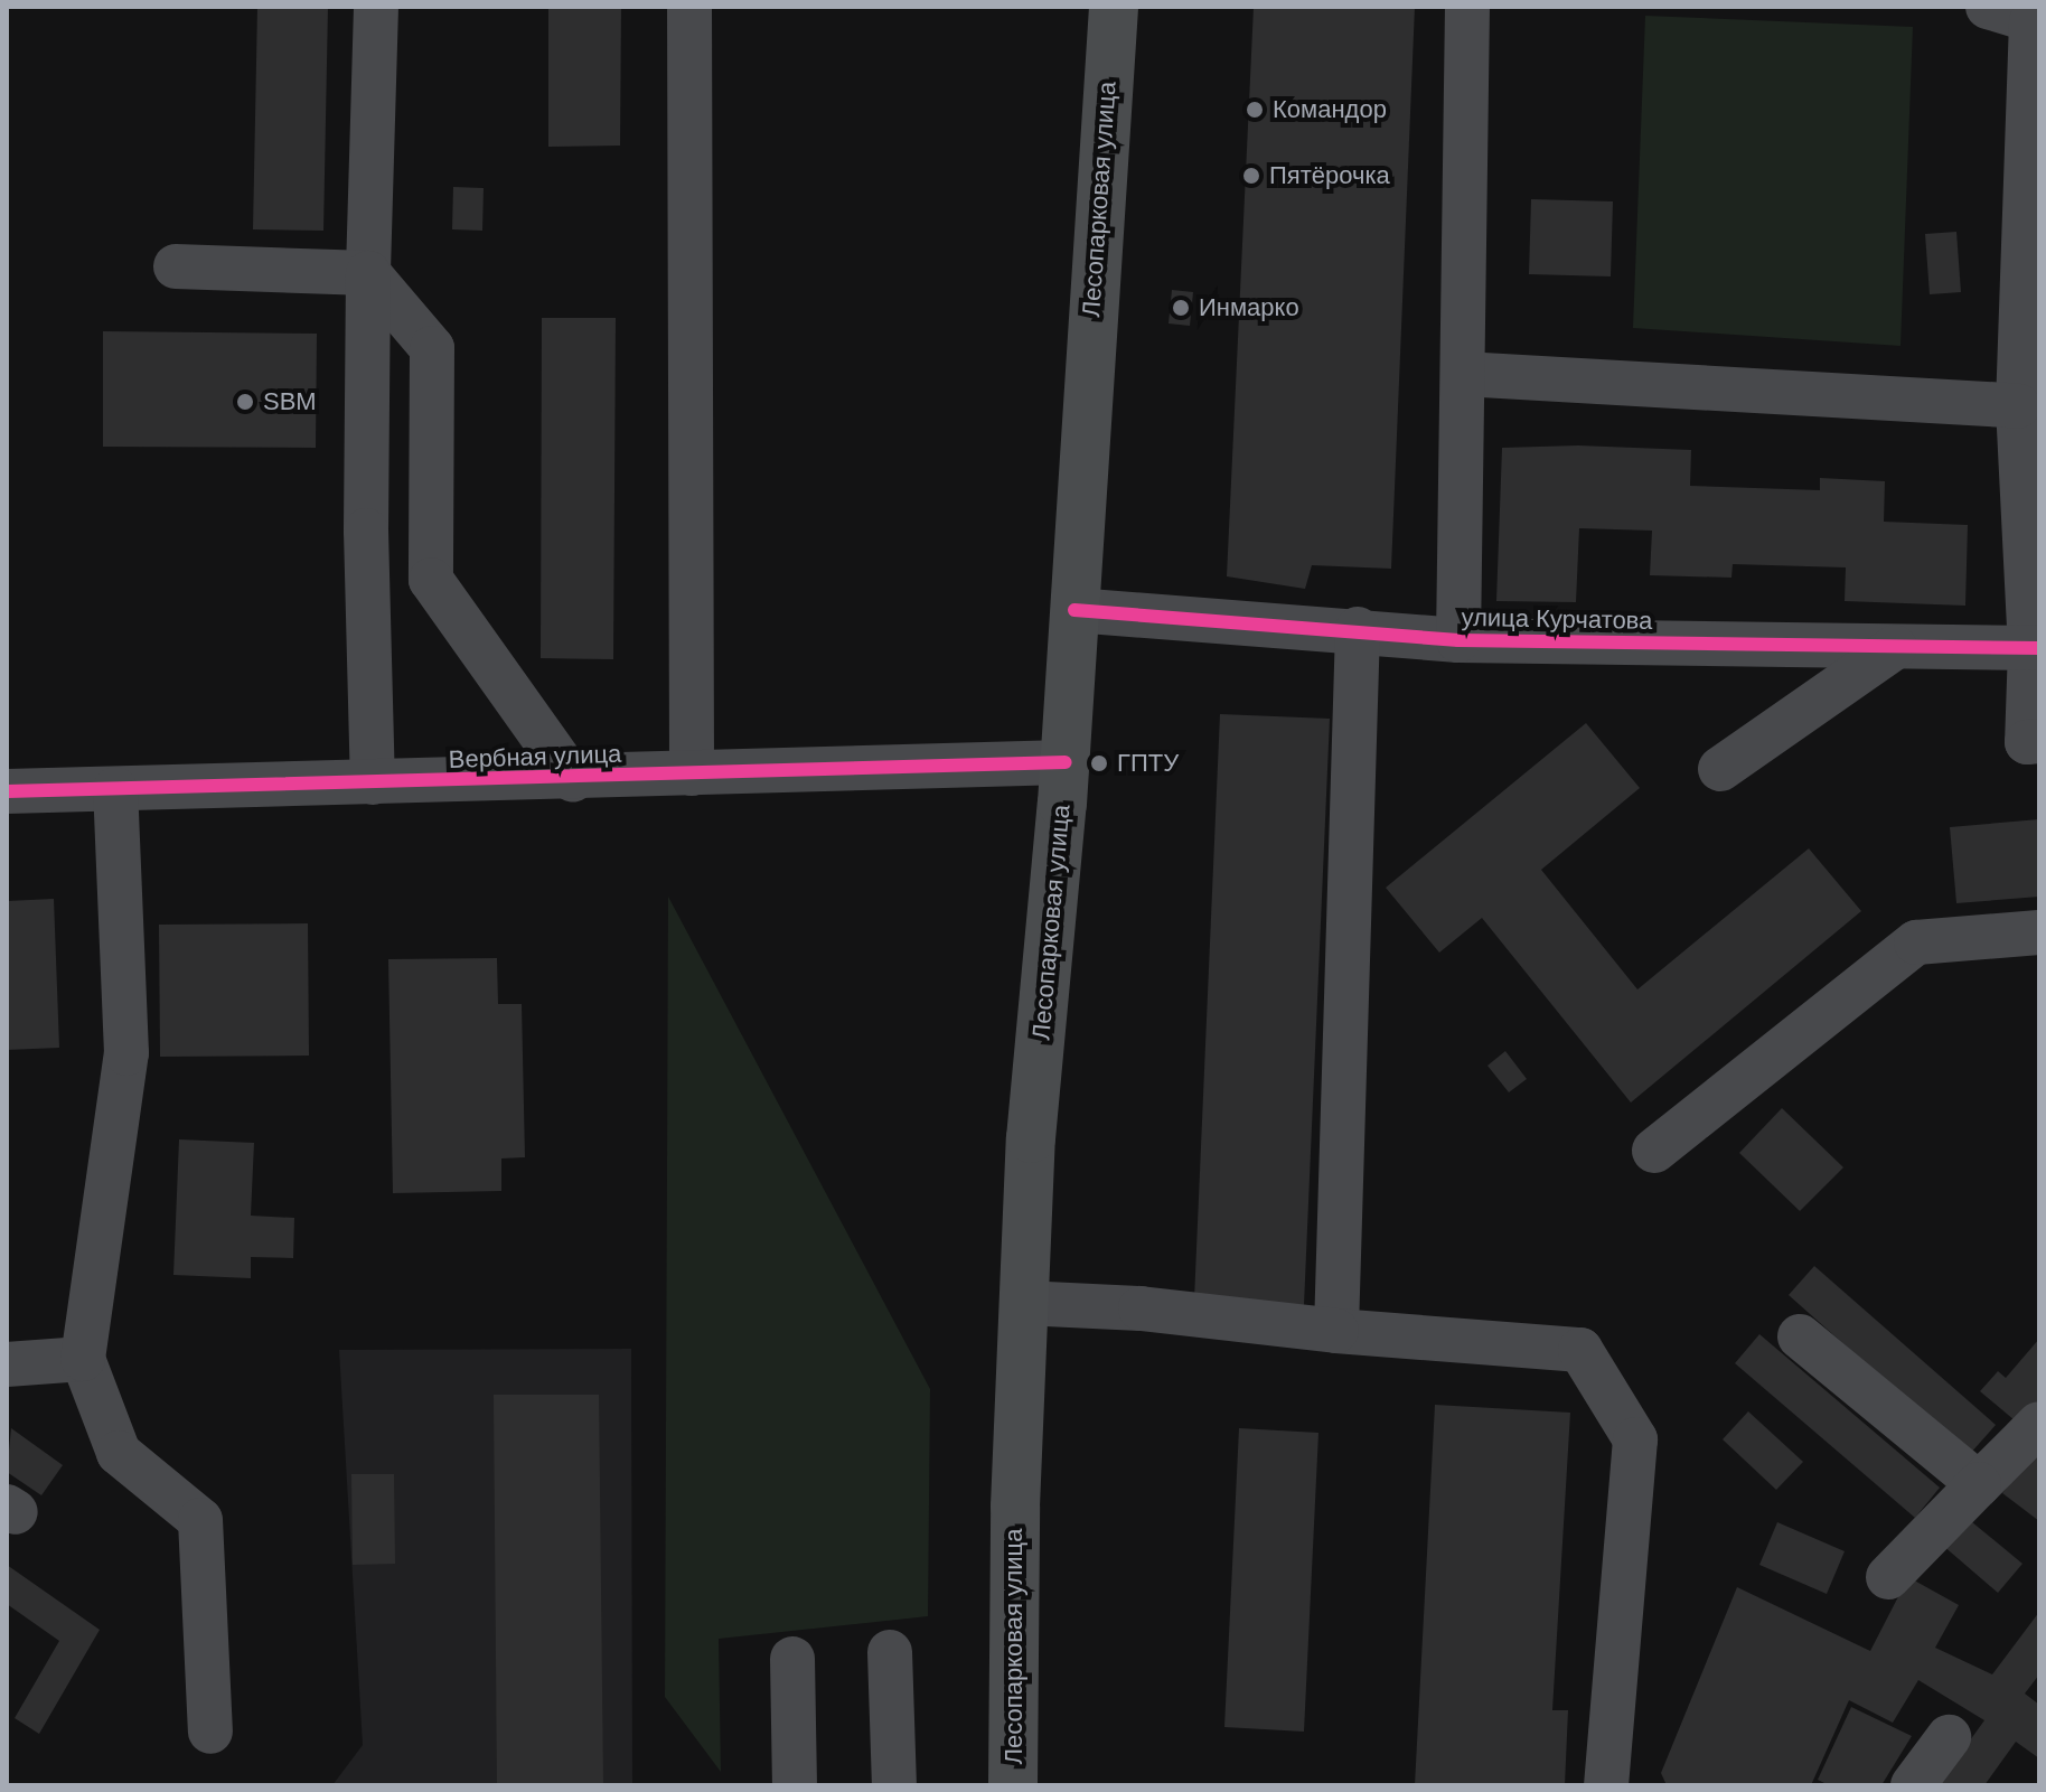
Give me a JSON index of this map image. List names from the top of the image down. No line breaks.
{"streets":{"main road":["Лесопарковая улица"],"street":["улица Курчатова","Вербная улица"]},"crossings":[["Лесопарковая улица","улица Курчатова"],["Лесопарковая улица","Вербная улица"]],"places":["Командор","Пятёрочка","Инмарко","SBM","ГПТУ"]}
